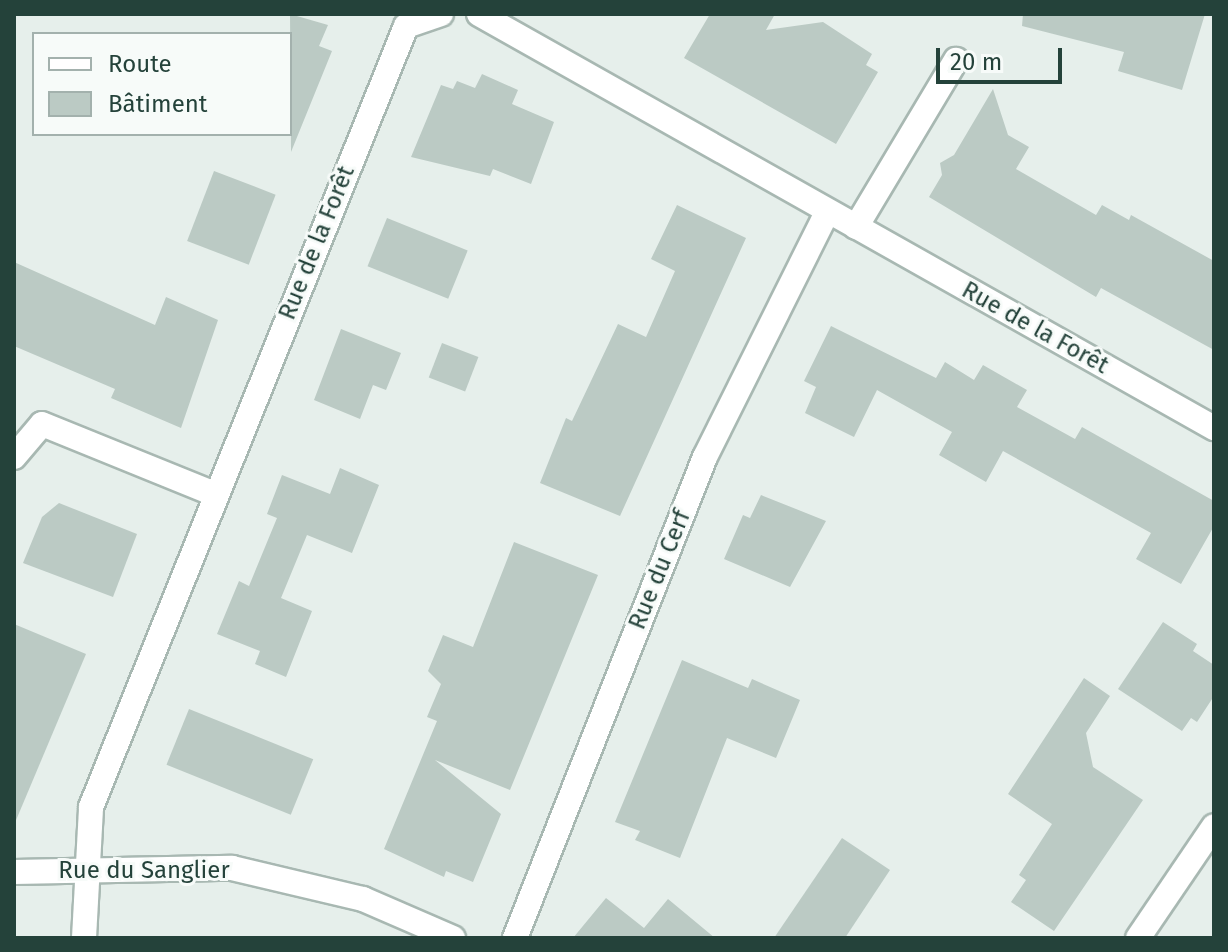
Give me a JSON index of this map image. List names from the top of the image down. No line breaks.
{"streets":{"street":["Rue de la Forêt","Rue du Cerf","Rue du Sanglier"]},"crossings":[["Rue de la Forêt","Rue du Cerf"],["Rue de la Forêt","Rue du Sanglier"]],"legend":["Route","Bâtiment"],"scale_bar":"20 m"}
